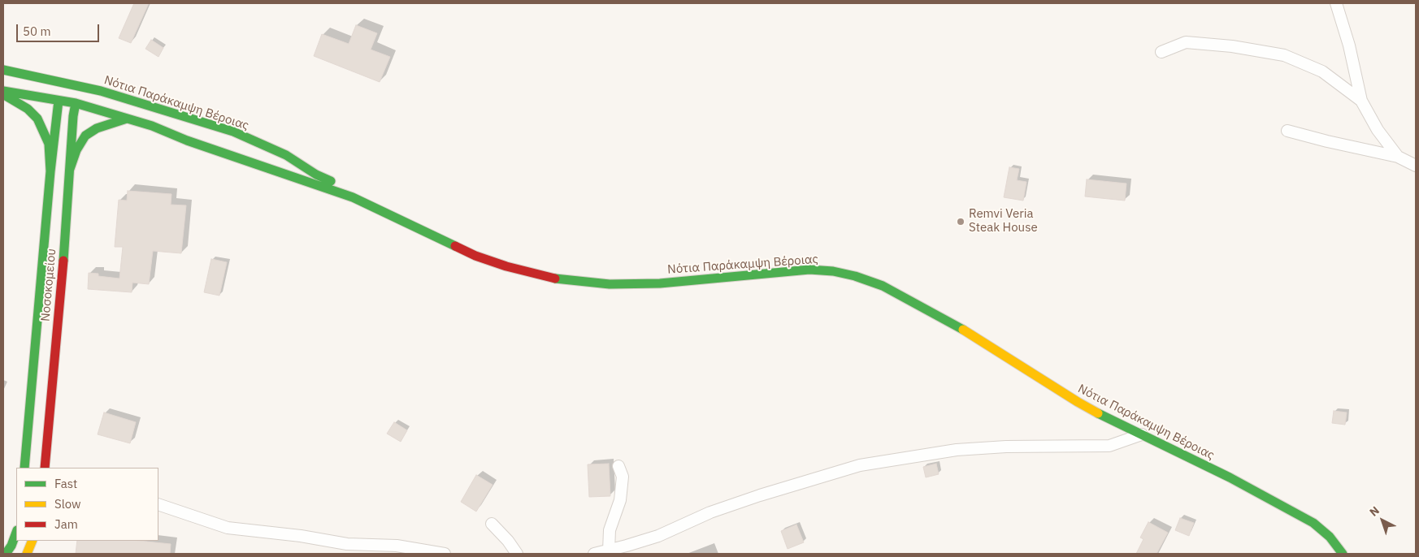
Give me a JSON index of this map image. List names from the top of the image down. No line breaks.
{"streets":{"main road":["Νότια Παράκαμψη Βέροιας","Νοσοκομείου"]},"crossings":[["Νότια Παράκαμψη Βέροιας","Νοσοκομείου"]],"places":["Remvi Veria Steak House"],"legend":["Fast","Slow","Jam"],"scale_bar":"50 m","north":"top left"}
